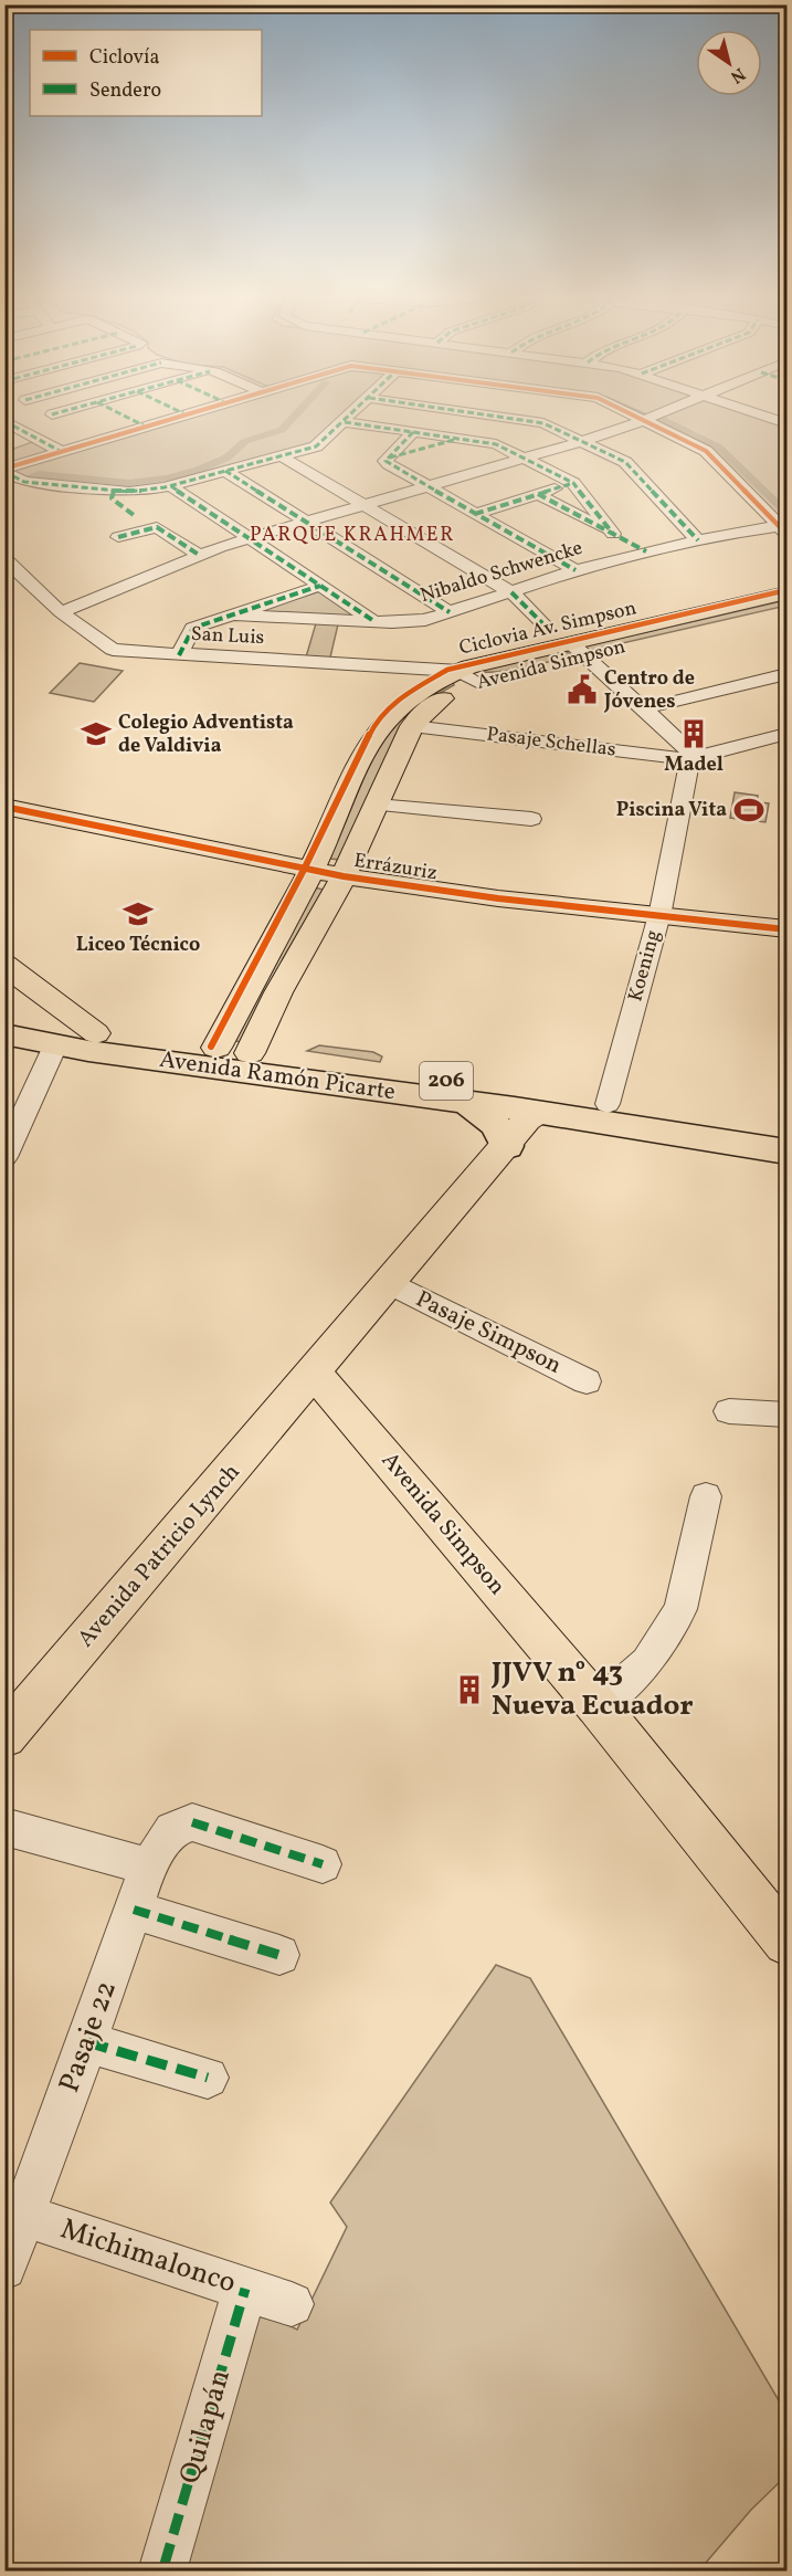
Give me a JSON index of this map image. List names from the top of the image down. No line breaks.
{"streets":{"highway":["Avenida Ramón Picarte","206"],"main road":["Avenida Simpson","Errázuriz","Avenida Patricio Lynch"],"street":["Nibaldo Schwencke","San Luis","Pasaje Schellas","Koening","Pasaje Simpson","Pasaje 22","Michimalonco","Quilapán"],"cycle path":["Ciclovia Av. Simpson"]},"crossings":[["San Luis","Avenida Simpson"],["Avenida Simpson","Pasaje Schellas"],["Avenida Simpson","Errázuriz"],["Avenida Simpson","Avenida Ramón Picarte"],["Avenida Simpson","Avenida Patricio Lynch"],["Pasaje Schellas","Koening"],["Errázuriz","Koening"],["Koening","Avenida Ramón Picarte"],["Pasaje 22","Michimalonco"],["Michimalonco","Quilapán"]],"districts":["PARQUE KRAHMER"],"places":{"public building":["Centro de Jóvenes"],"school or university":["Colegio Adventista de Valdivia","Liceo Técnico"],"building":["Madel","JJVV n° 43 Nueva Ecuador"],"sports":["Piscina Vita"]},"legend":["Ciclovía","Sendero"],"north":"bottom right"}
